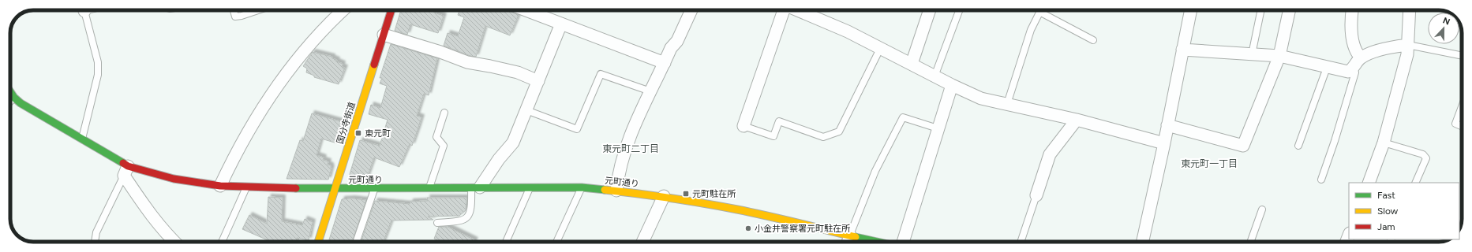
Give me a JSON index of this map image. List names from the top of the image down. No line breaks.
{"streets":{"street":["国分寺街道","元町通り"]},"crossings":[["国分寺街道","元町通り"]],"districts":["東元町二丁目","東元町一丁目"],"places":{"transit":["東元町","元町駐在所"],"other":["小金井警察署元町駐在所"]},"legend":["Fast","Slow","Jam"],"north":"top"}
